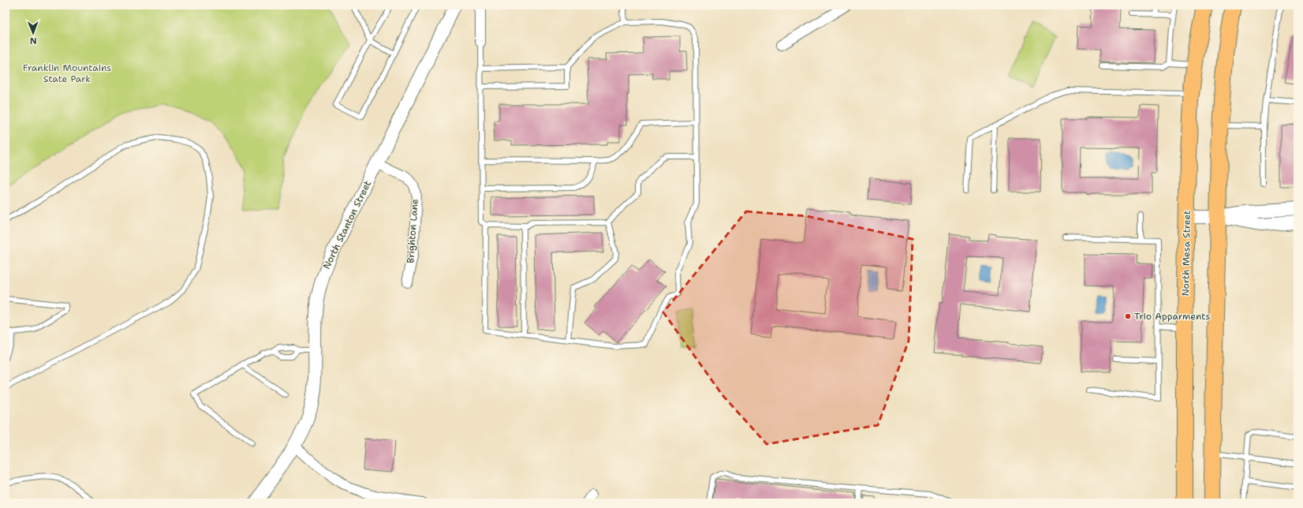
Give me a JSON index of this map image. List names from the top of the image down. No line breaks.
{"streets":{"main road":["North Mesa Street"],"street":["North Stanton Street","Brighton Lane"]},"crossings":[["North Stanton Street","Brighton Lane"]],"parks":["Franklin Mountains State Park"],"places":["Trio Apparments"],"north":"bottom"}
